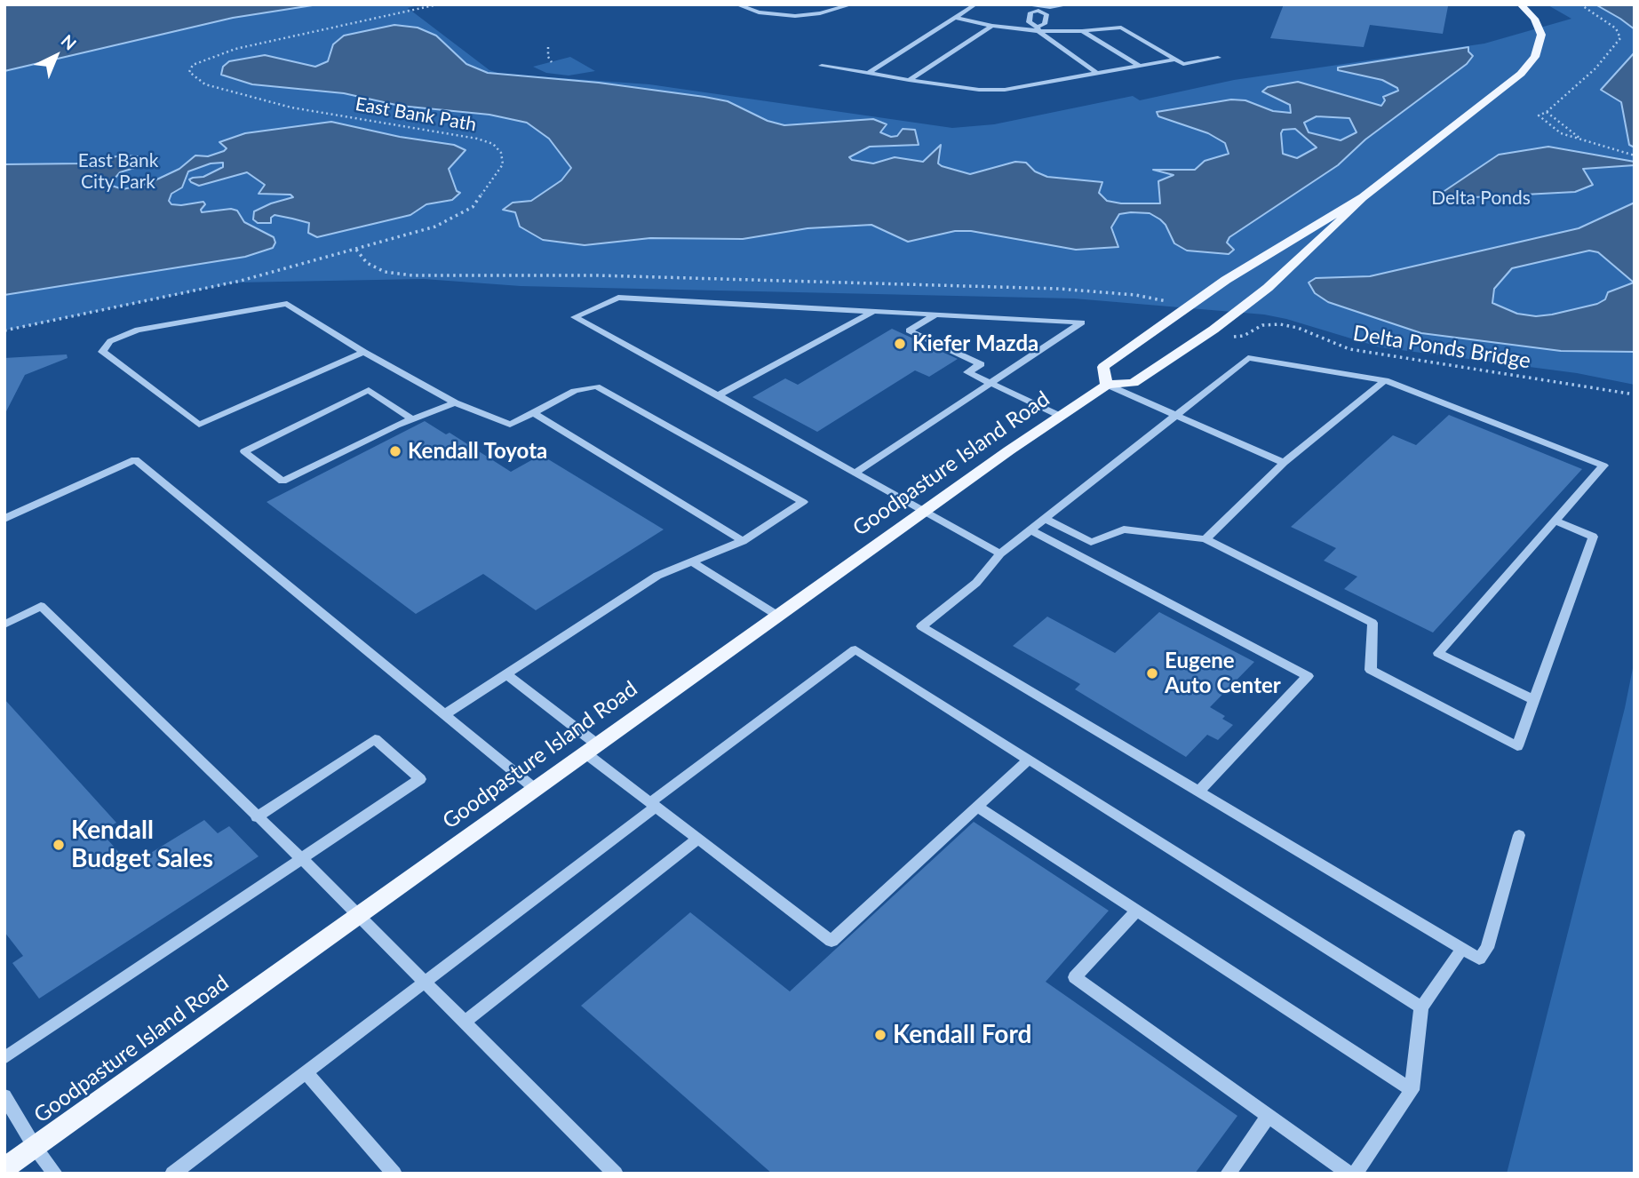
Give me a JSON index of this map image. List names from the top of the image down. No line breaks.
{"streets":{"main road":["Goodpasture Island Road"],"path":["East Bank Path","Delta Ponds Bridge"]},"parks":["East Bank City Park","Delta Ponds"],"places":["Kiefer Mazda","Kendall Toyota","Eugene Auto Center","Kendall Budget Sales","Kendall Ford"],"north":"top right"}
